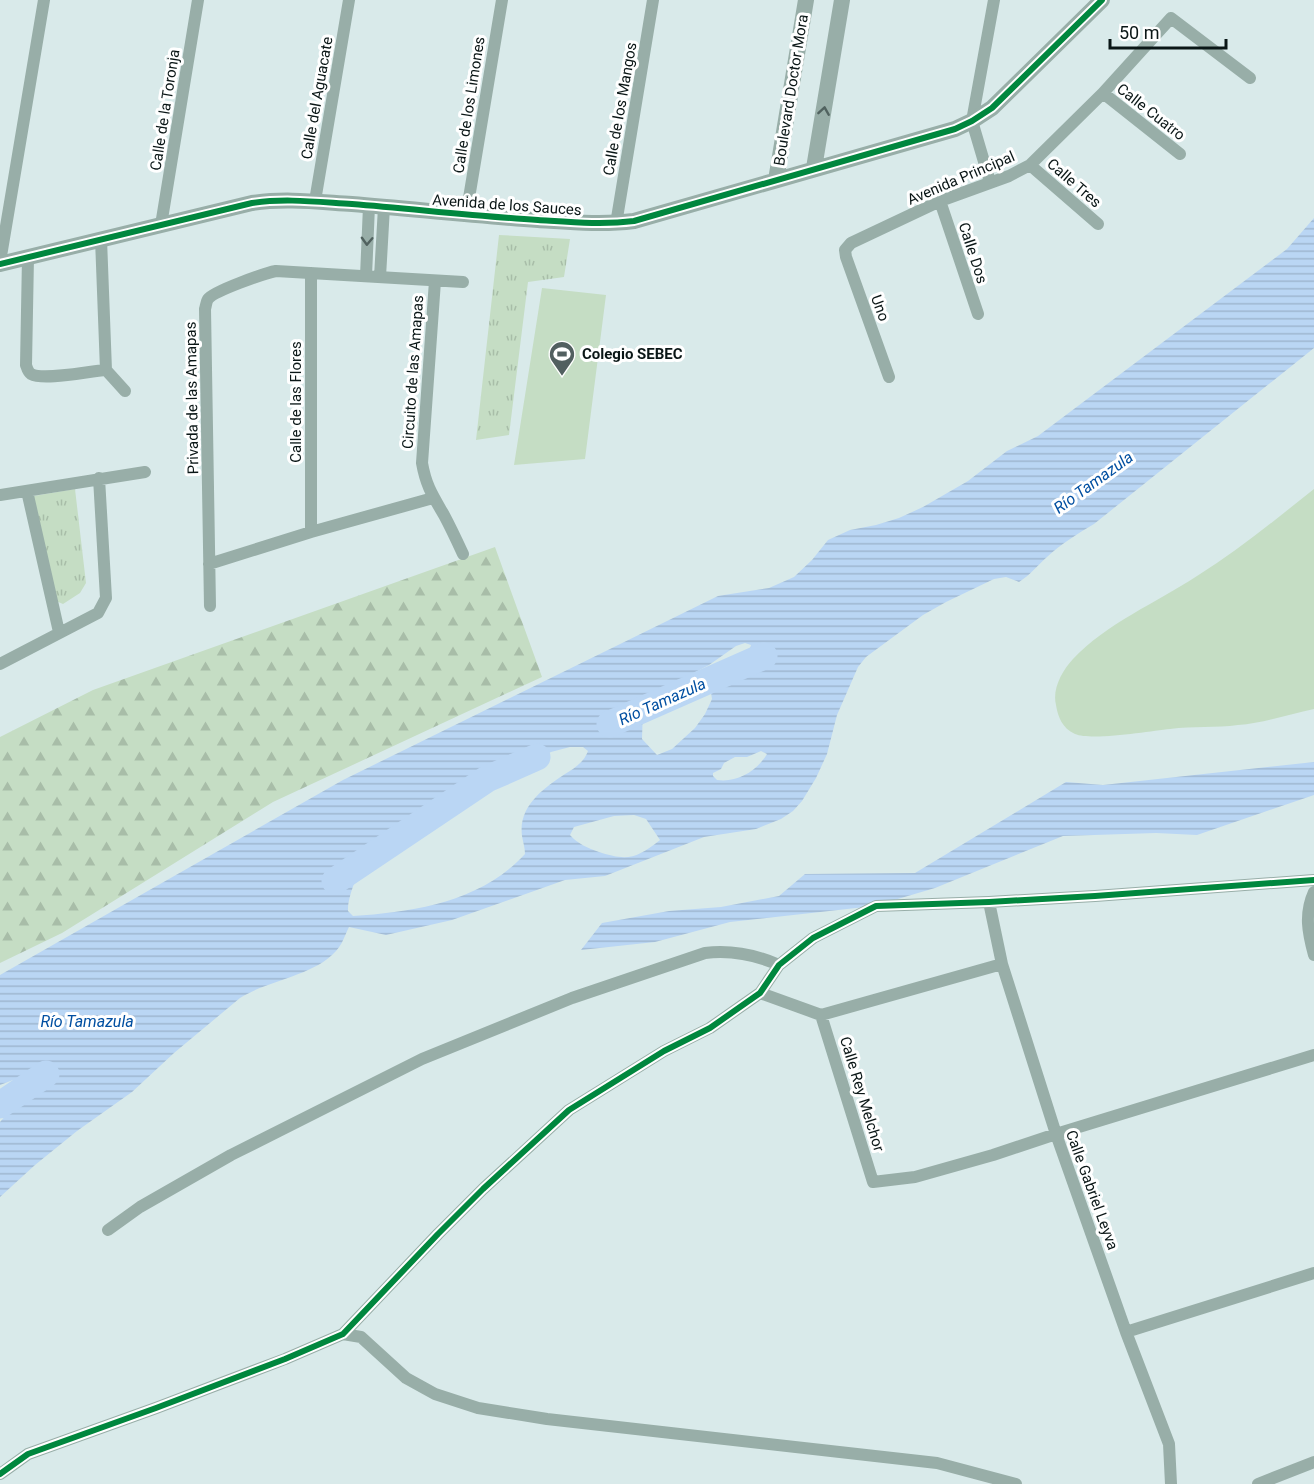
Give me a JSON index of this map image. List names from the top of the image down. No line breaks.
{"streets":{"street":["Boulevard Doctor Mora","Calle del Aguacate","Calle de los Limones","Calle de los Mangos","Calle de la Toronja","Calle Cuatro","Avenida Principal","Calle Tres","Avenida de los Sauces","Calle Dos","Uno","Circuito de las Amapas","Privada de las Amapas","Calle de las Flores","Calle Rey Melchor","Calle Gabriel Leyva"]},"crossings":[["Boulevard Doctor Mora","Avenida de los Sauces"],["Calle del Aguacate","Avenida de los Sauces"],["Calle de los Limones","Avenida de los Sauces"],["Calle de los Mangos","Avenida de los Sauces"],["Calle de la Toronja","Avenida de los Sauces"],["Calle Cuatro","Avenida Principal"],["Avenida Principal","Calle Tres"],["Avenida Principal","Calle Dos"],["Avenida Principal","Uno"],["Circuito de las Amapas","Privada de las Amapas"],["Circuito de las Amapas","Calle de las Flores"],["Privada de las Amapas","Calle de las Flores"],["Calle Rey Melchor","Calle Gabriel Leyva"]],"water":["Río Tamazula"],"places":{"sports":["Colegio SEBEC"]},"scale_bar":"50 m"}
